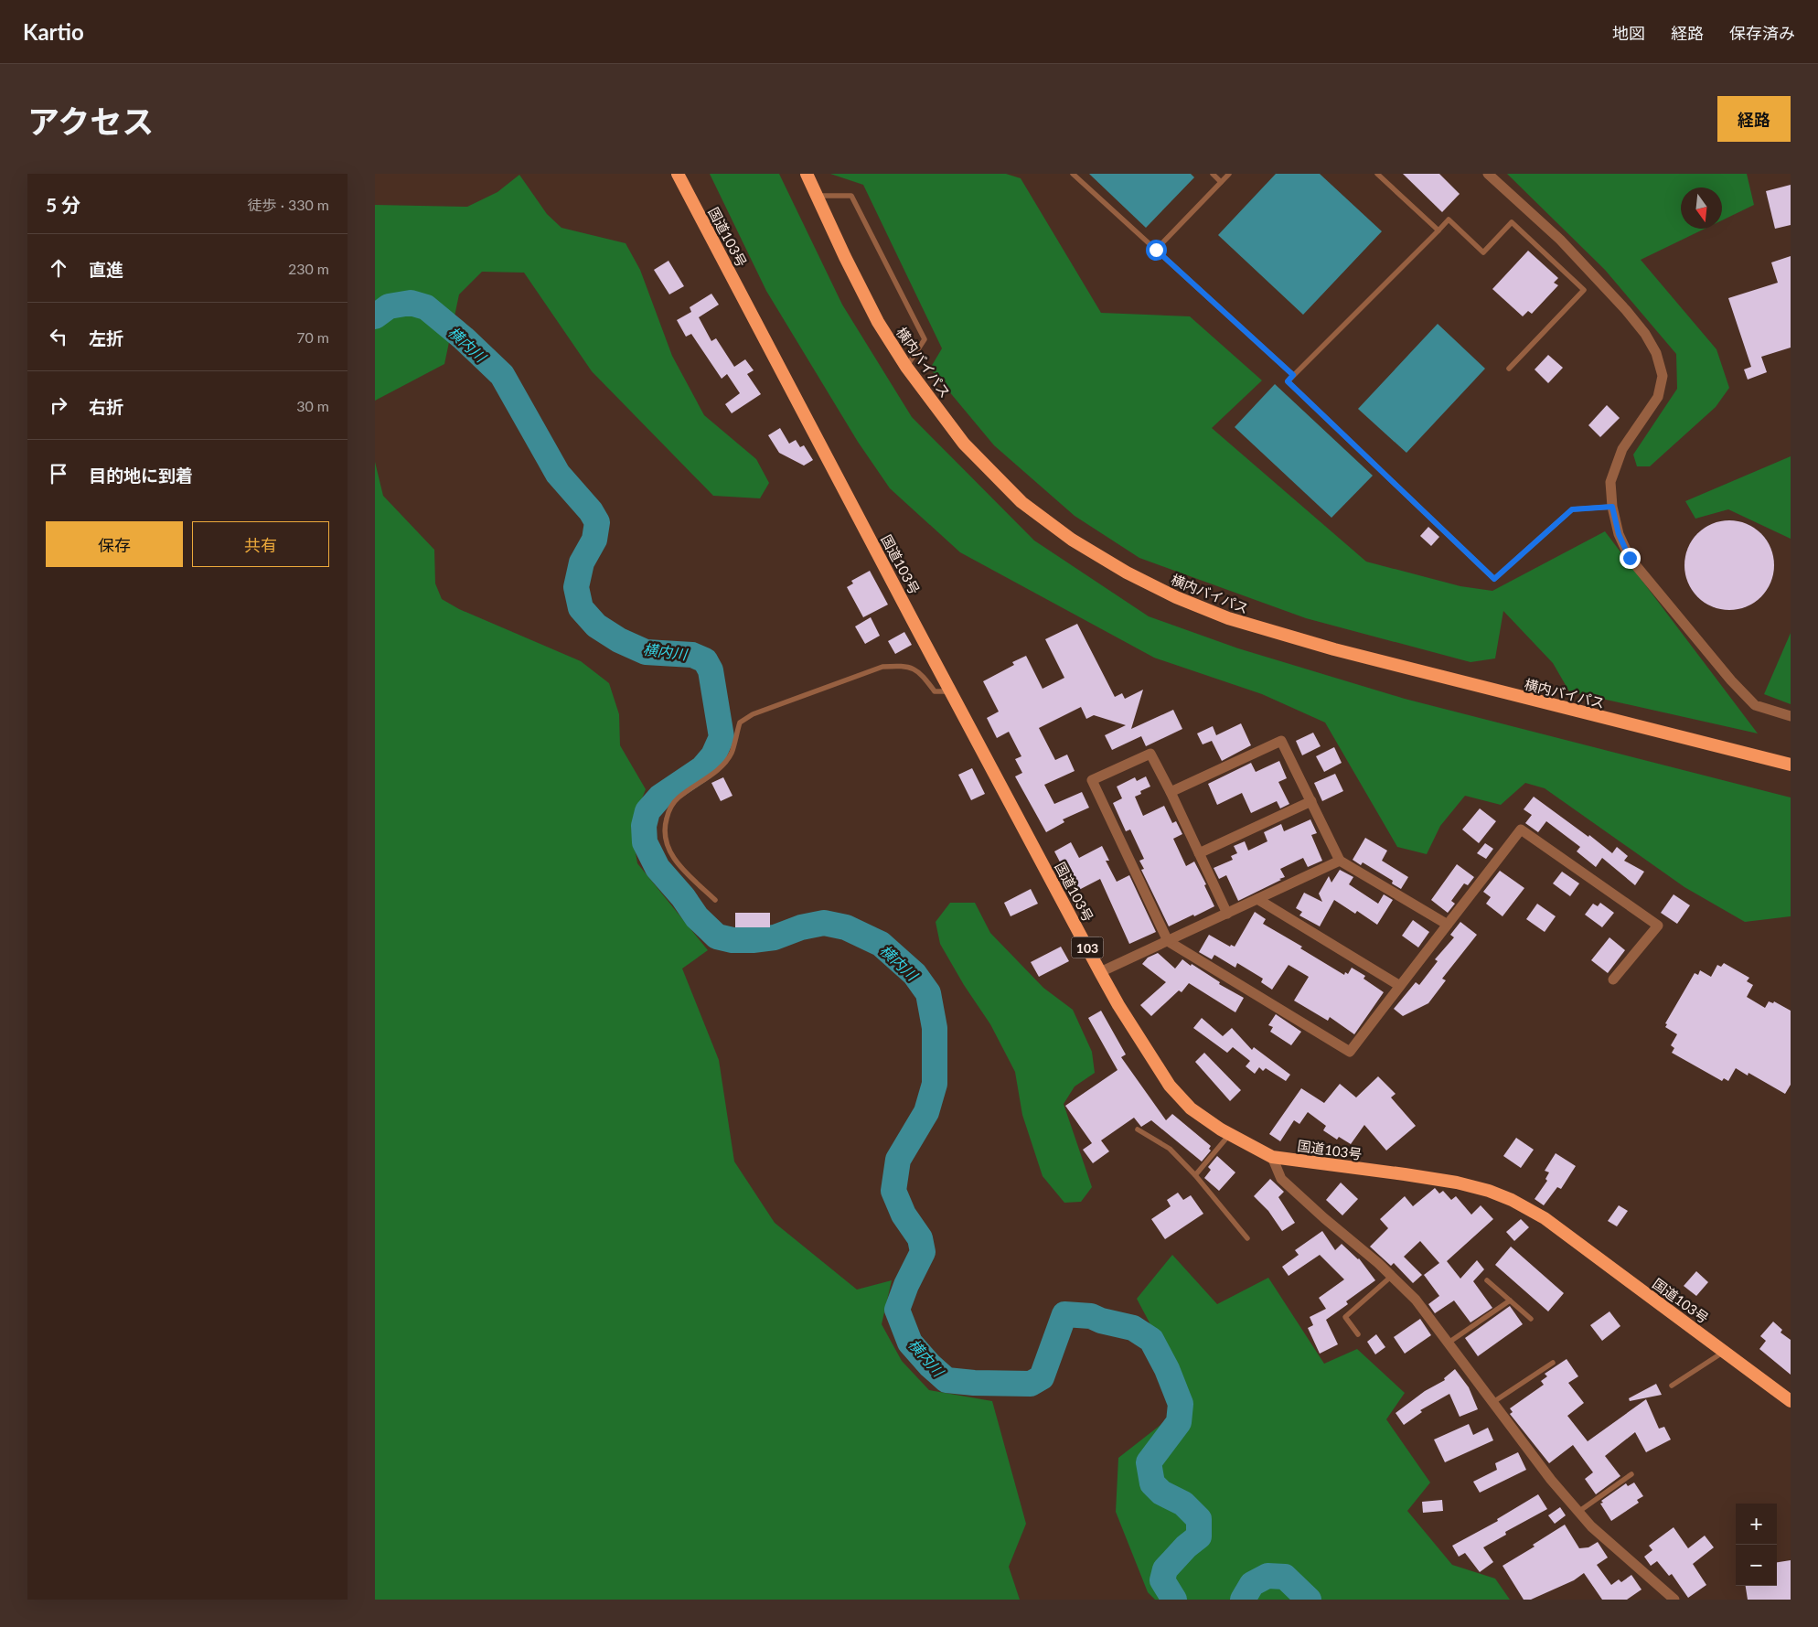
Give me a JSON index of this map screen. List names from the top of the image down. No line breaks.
{"streets":{"highway":["国道103号","横内バイパス","103"]},"water":["横内川"],"north":"bottom","page":{"header":"Kartio","nav":["地図","経路","保存済み"],"title":"アクセス","buttons":["経路",["保存","共有"]],"heading":["5 分","徒歩 · 330 m"],"list":[["直進","230 m"],["左折","70 m"],["右折","30 m"],"目的地に到着"],"map_buttons":["+","−"]}}
